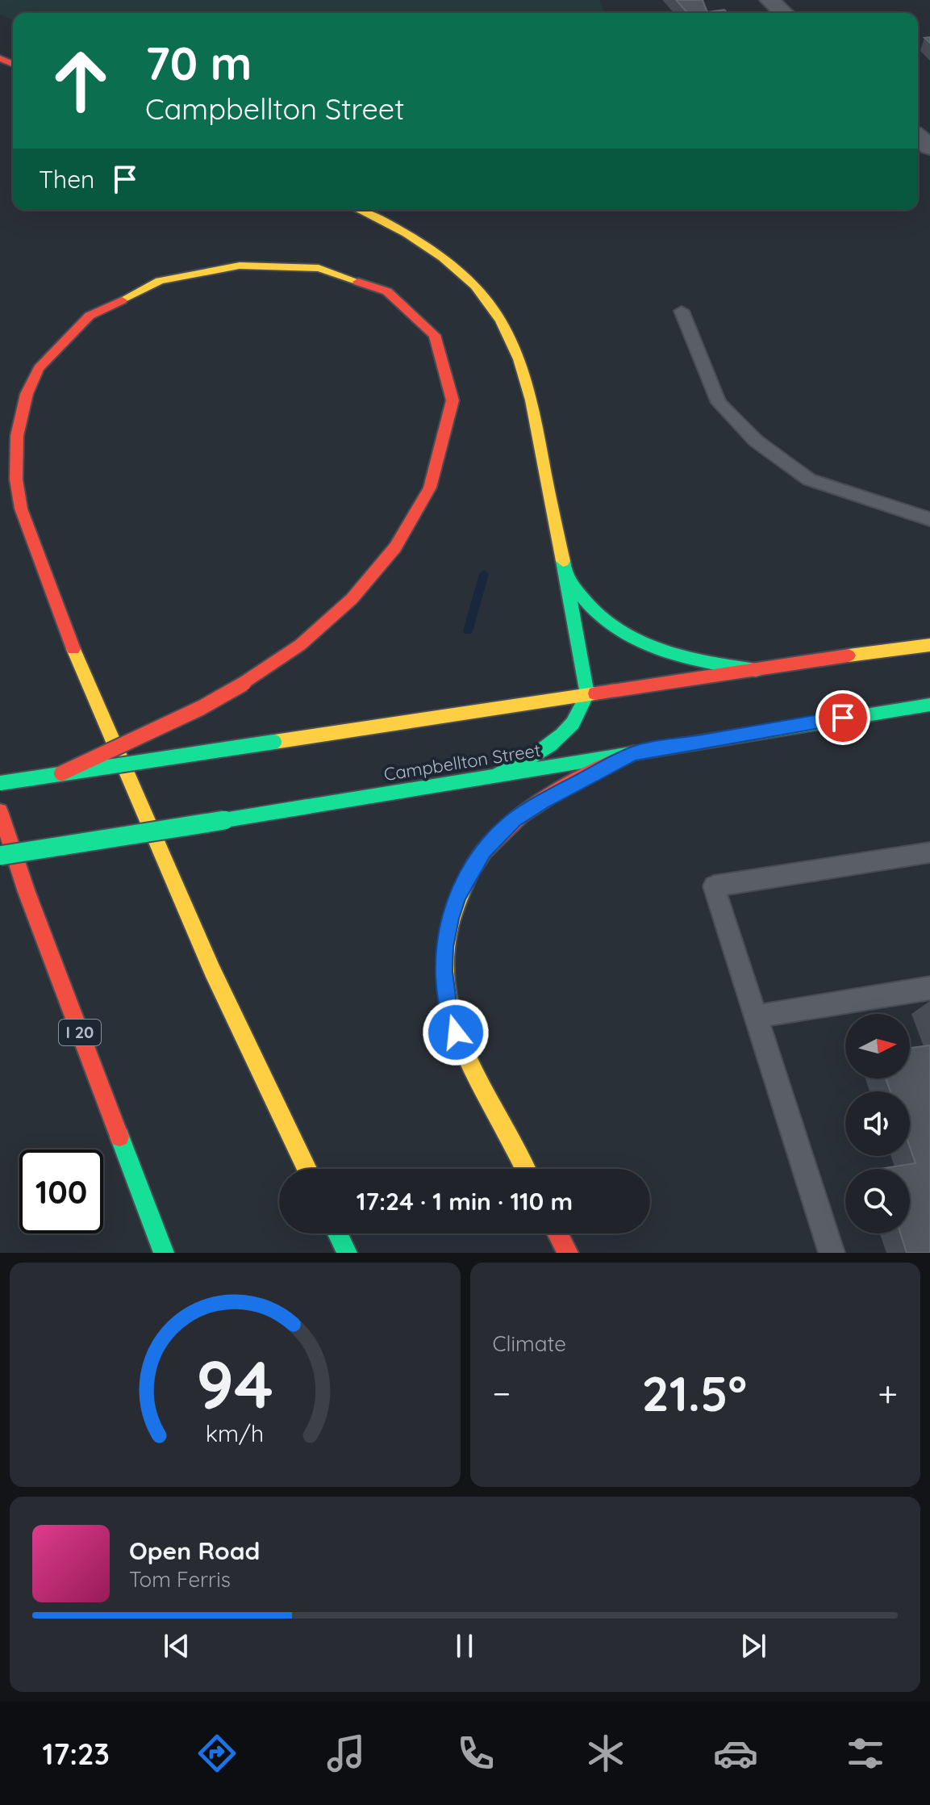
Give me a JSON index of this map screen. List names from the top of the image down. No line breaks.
{"streets":{"main road":["Campbellton Street","I 20"]},"north":"right","page":{"turn":["70 m","Campbellton Street"],"then":"Then","limit":"100","trip":"17:24 · 1 min · 110 m","tile":"Climate","heat":["−","21.5°","+"],"song":["Open Road","Tom Ferris"],"tabs":"17:23","gauge":["94","km/h"]}}
